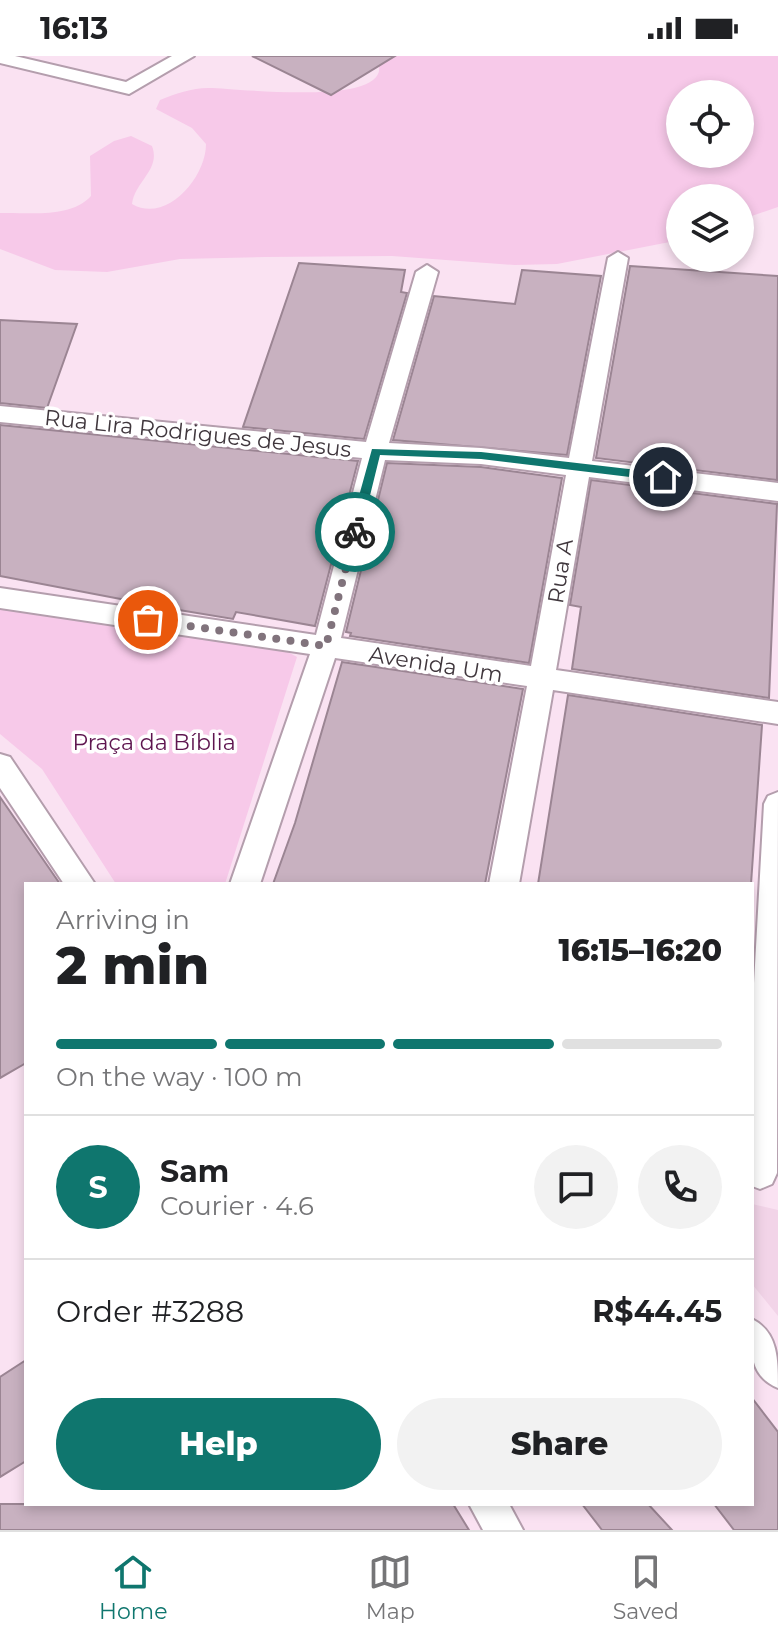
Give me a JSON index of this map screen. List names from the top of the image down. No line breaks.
{"streets":{"street":["Rua Lira Rodrigues de Jesus","Rua A","Avenida Um"]},"crossings":[["Rua Lira Rodrigues de Jesus","Rua A"],["Rua A","Avenida Um"]],"parks":["Praça da Bíblia"],"page":{"status":"16:13","heading":["2 min","Arriving in","16:15–16:20"],"panel":["Sam","Courier · 4.6","Order #3288","R$44.45"],"bar":"On the way · 100 m","round":"S","buttons":["Help","Share"],"tabs":["Home","Map","Saved"]}}
